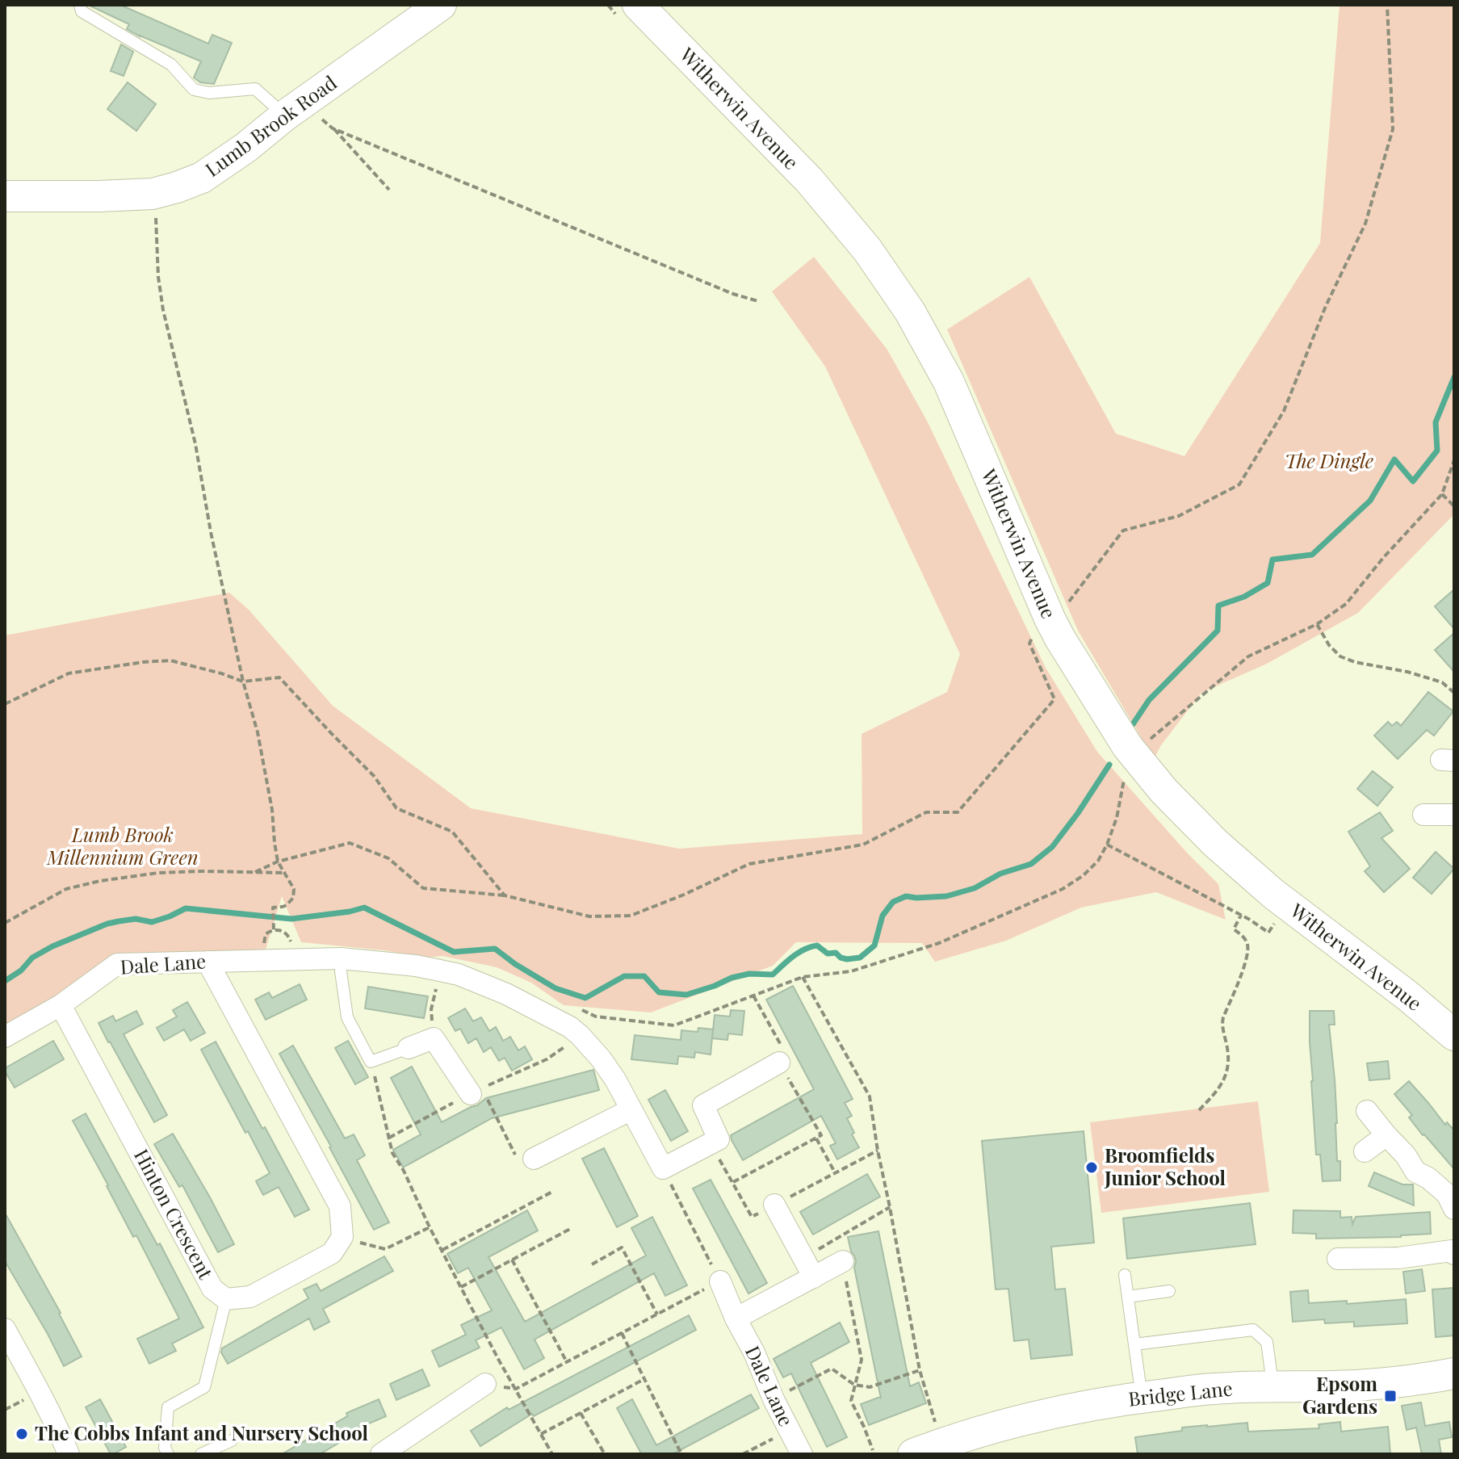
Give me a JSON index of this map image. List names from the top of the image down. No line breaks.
{"streets":{"street":["Witherwin Avenue","Lumb Brook Road","Dale Lane","Hinton Crescent","Bridge Lane"]},"crossings":[["Dale Lane","Hinton Crescent"]],"parks":["The Dingle","Lumb Brook Millennium Green"],"places":{"other":["Broomfields Junior School","The Cobbs Infant and Nursery School"],"transit":["Epsom Gardens"]}}
